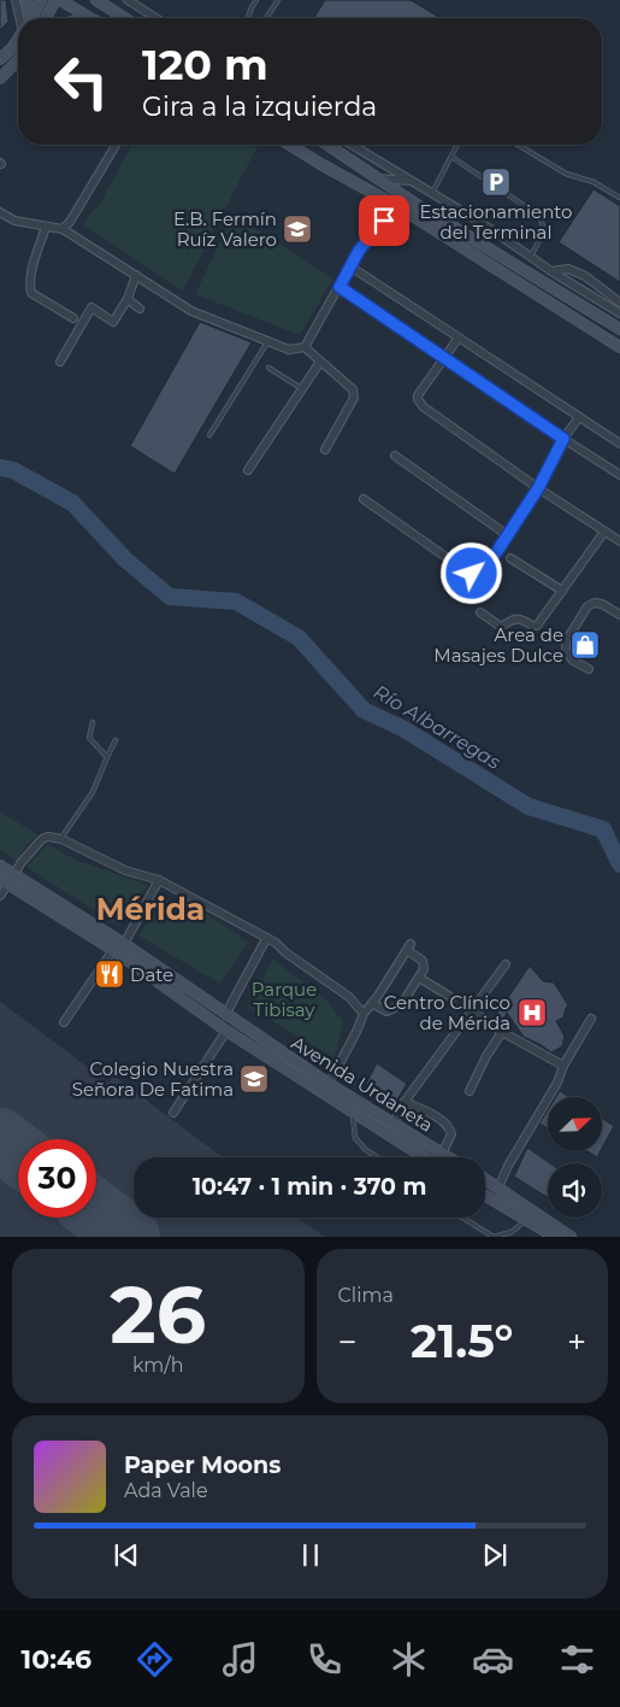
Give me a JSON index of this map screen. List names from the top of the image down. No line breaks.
{"streets":{"street":["Avenida Urdaneta"]},"districts":["Mérida"],"water":["Río Albarregas"],"parks":["Parque Tibisay"],"places":{"parking":["Estacionamiento del Terminal"],"school or university":["E.B. Fermín Ruíz Valero","Colegio Nuestra Señora De Fatima"],"shop":["Area de Masajes Dulce"],"restaurant":["Date"],"hospital":["Centro Clínico de Mérida"]},"north":"top right","page":{"turn":["120 m","Gira a la izquierda"],"limit":"30","trip":"10:47 · 1 min · 370 m","tile":[["26","km/h"],"Clima"],"heat":["−","21.5°","+"],"song":["Paper Moons","Ada Vale"],"tabs":"10:46"}}
